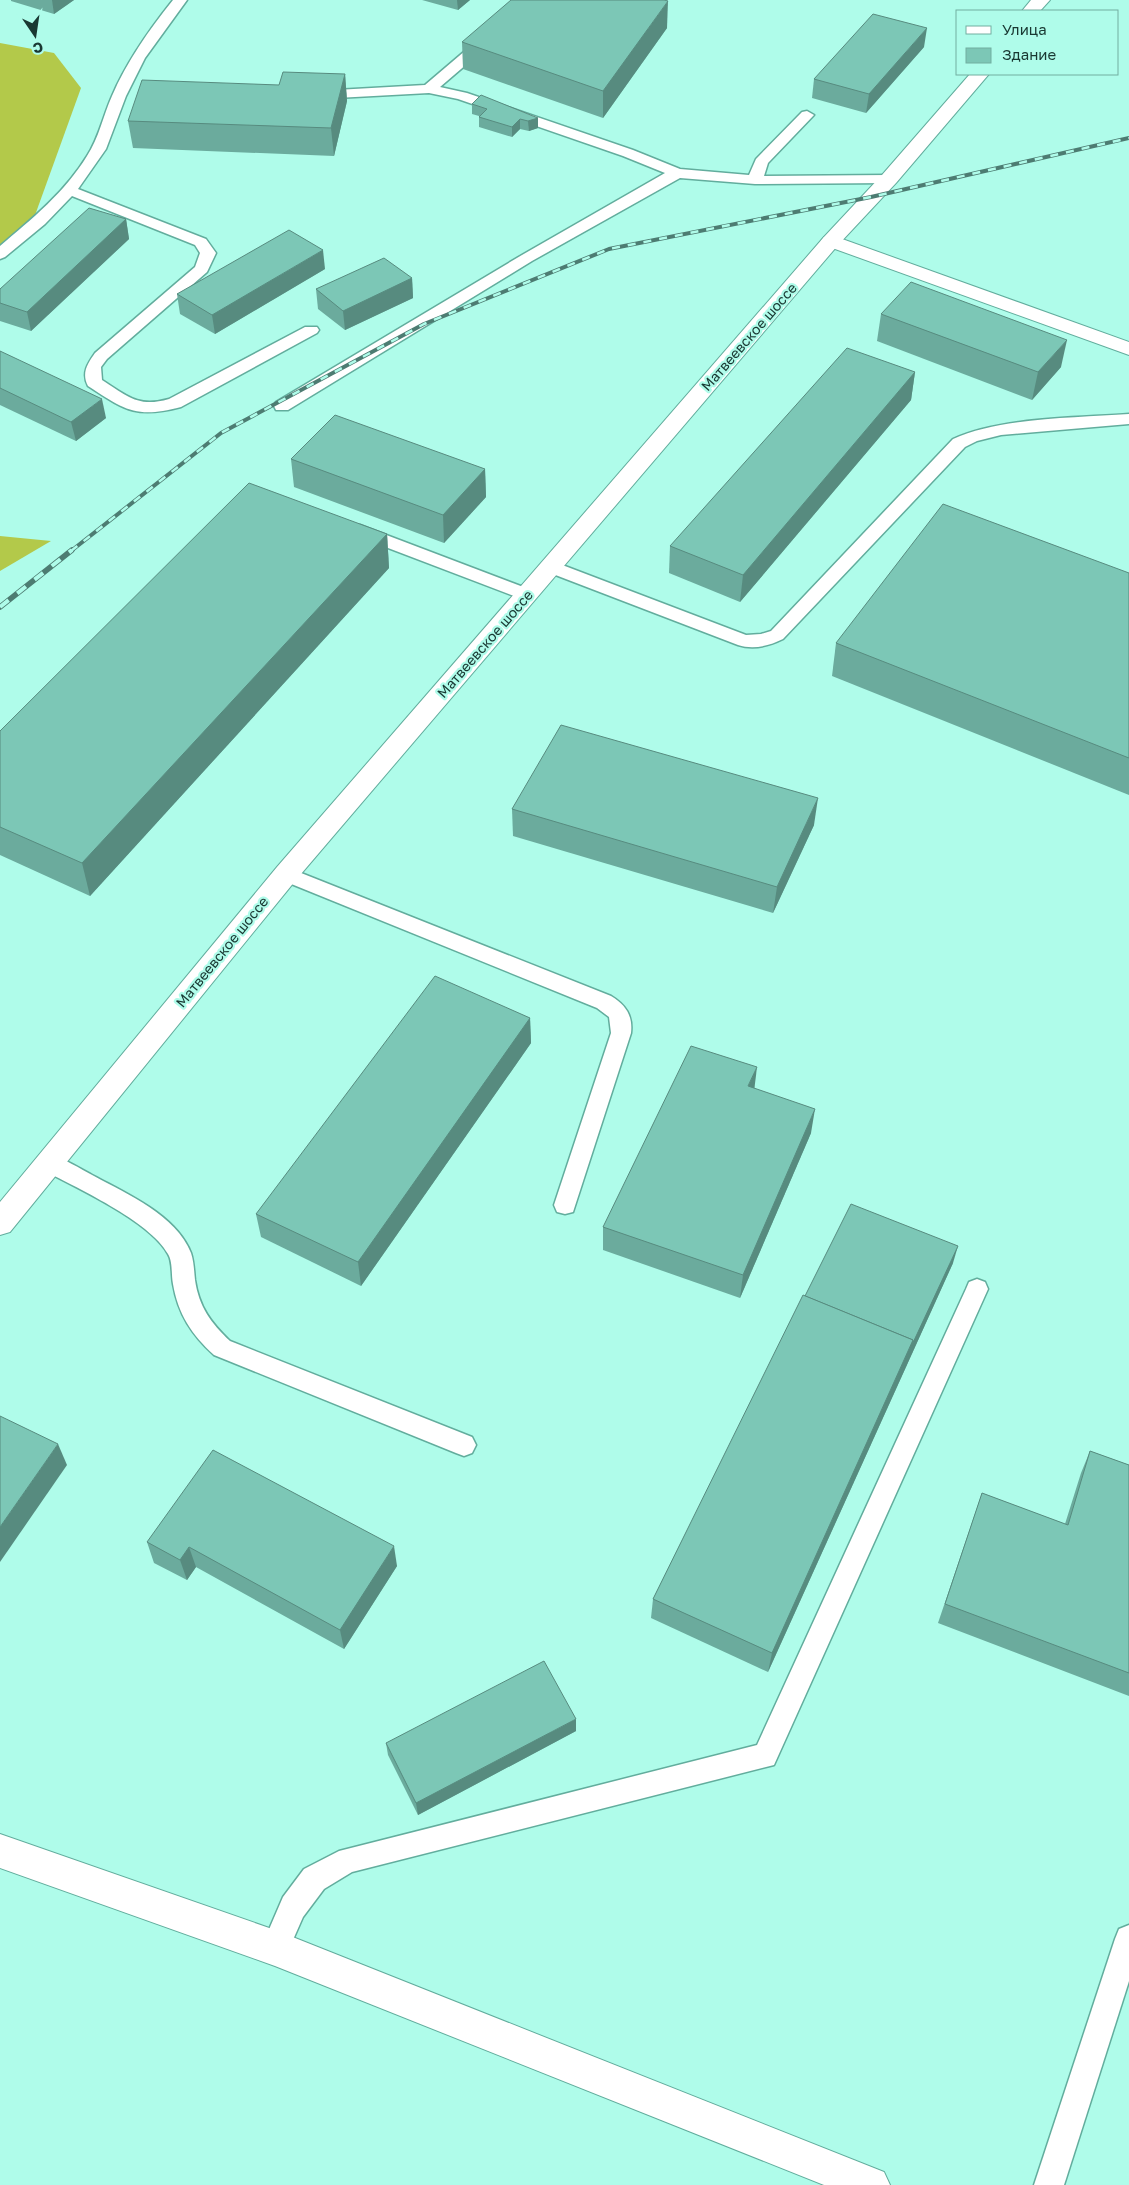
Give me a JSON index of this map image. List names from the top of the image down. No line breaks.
{"streets":{"main road":["Матвеевское шоссе"]},"legend":["Улица","Здание"],"north":"bottom"}
